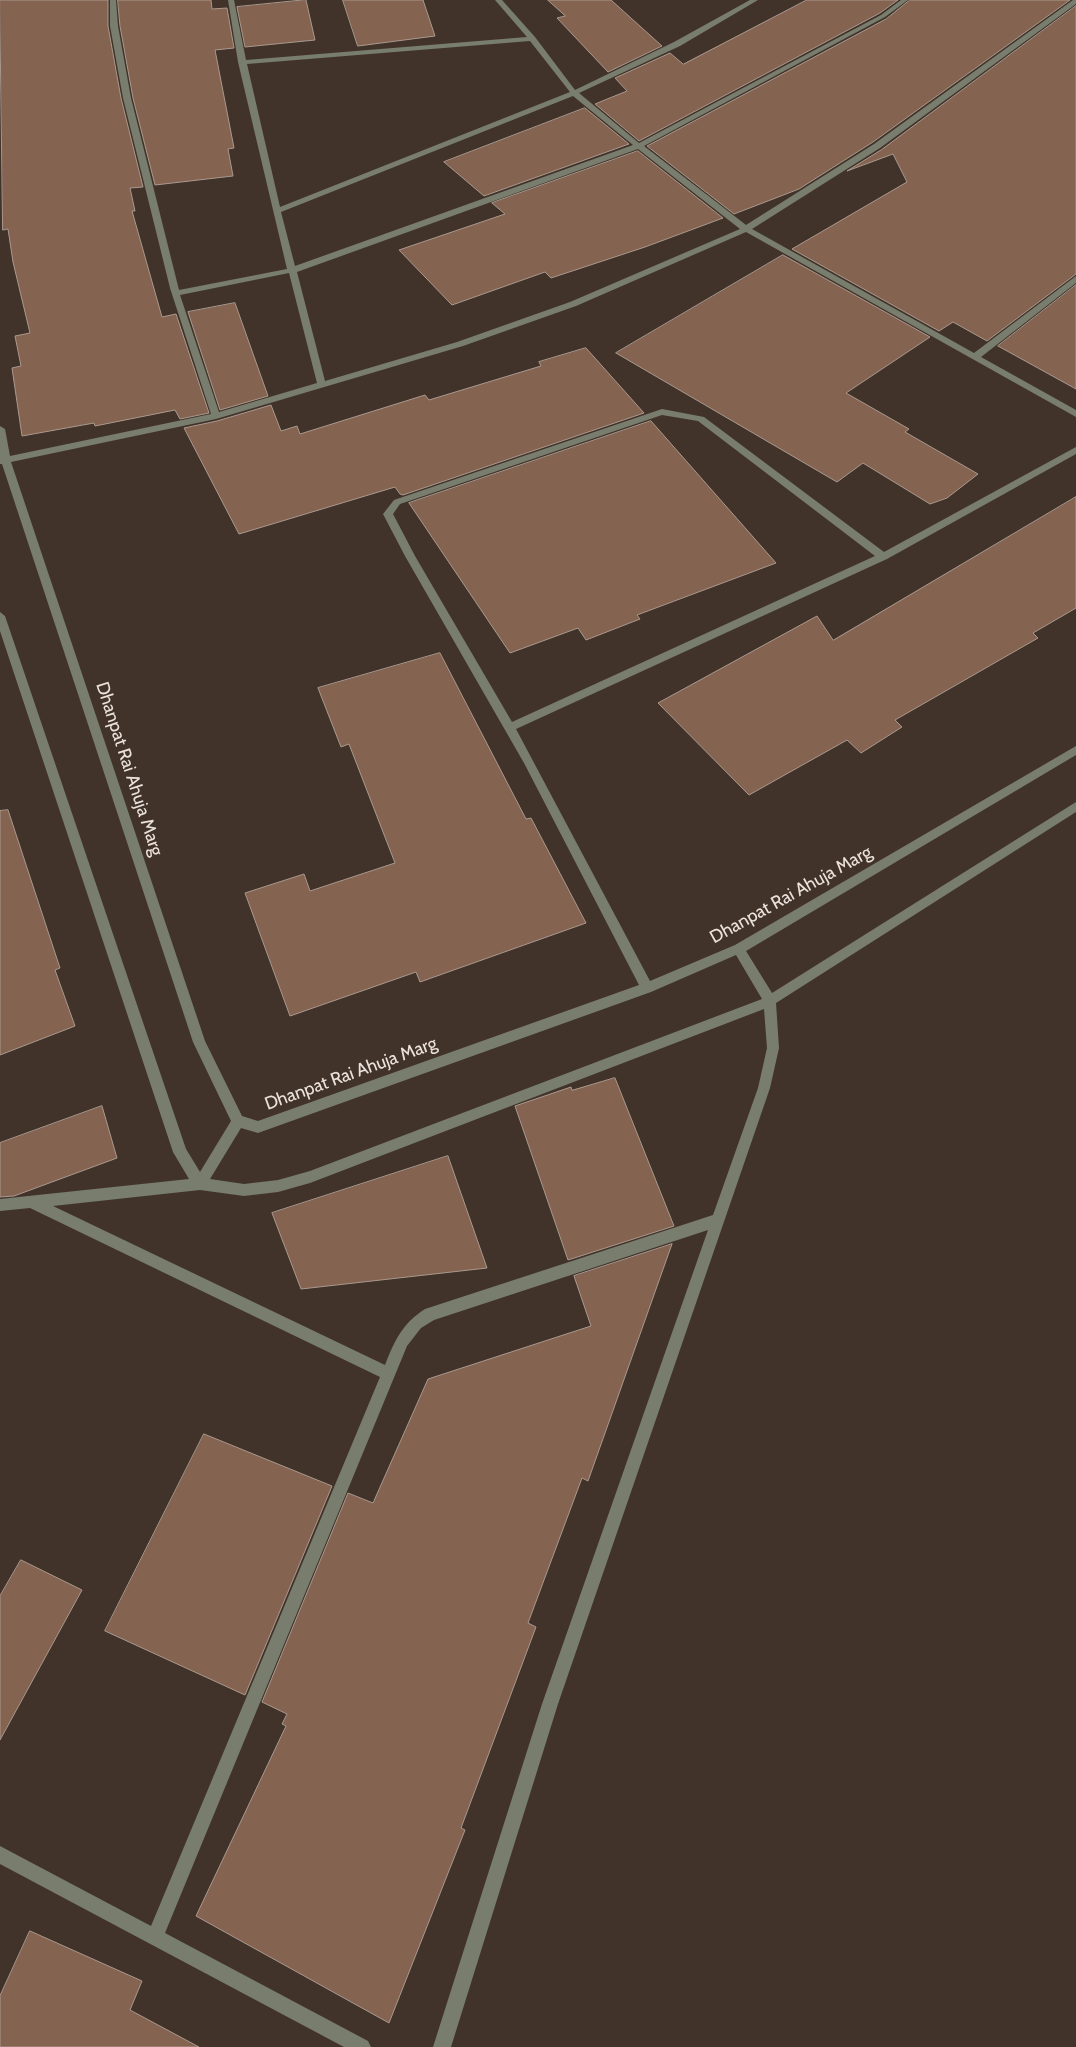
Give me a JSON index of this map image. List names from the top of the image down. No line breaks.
{"streets":{"street":["Dhanpat Rai Ahuja Marg"]}}
